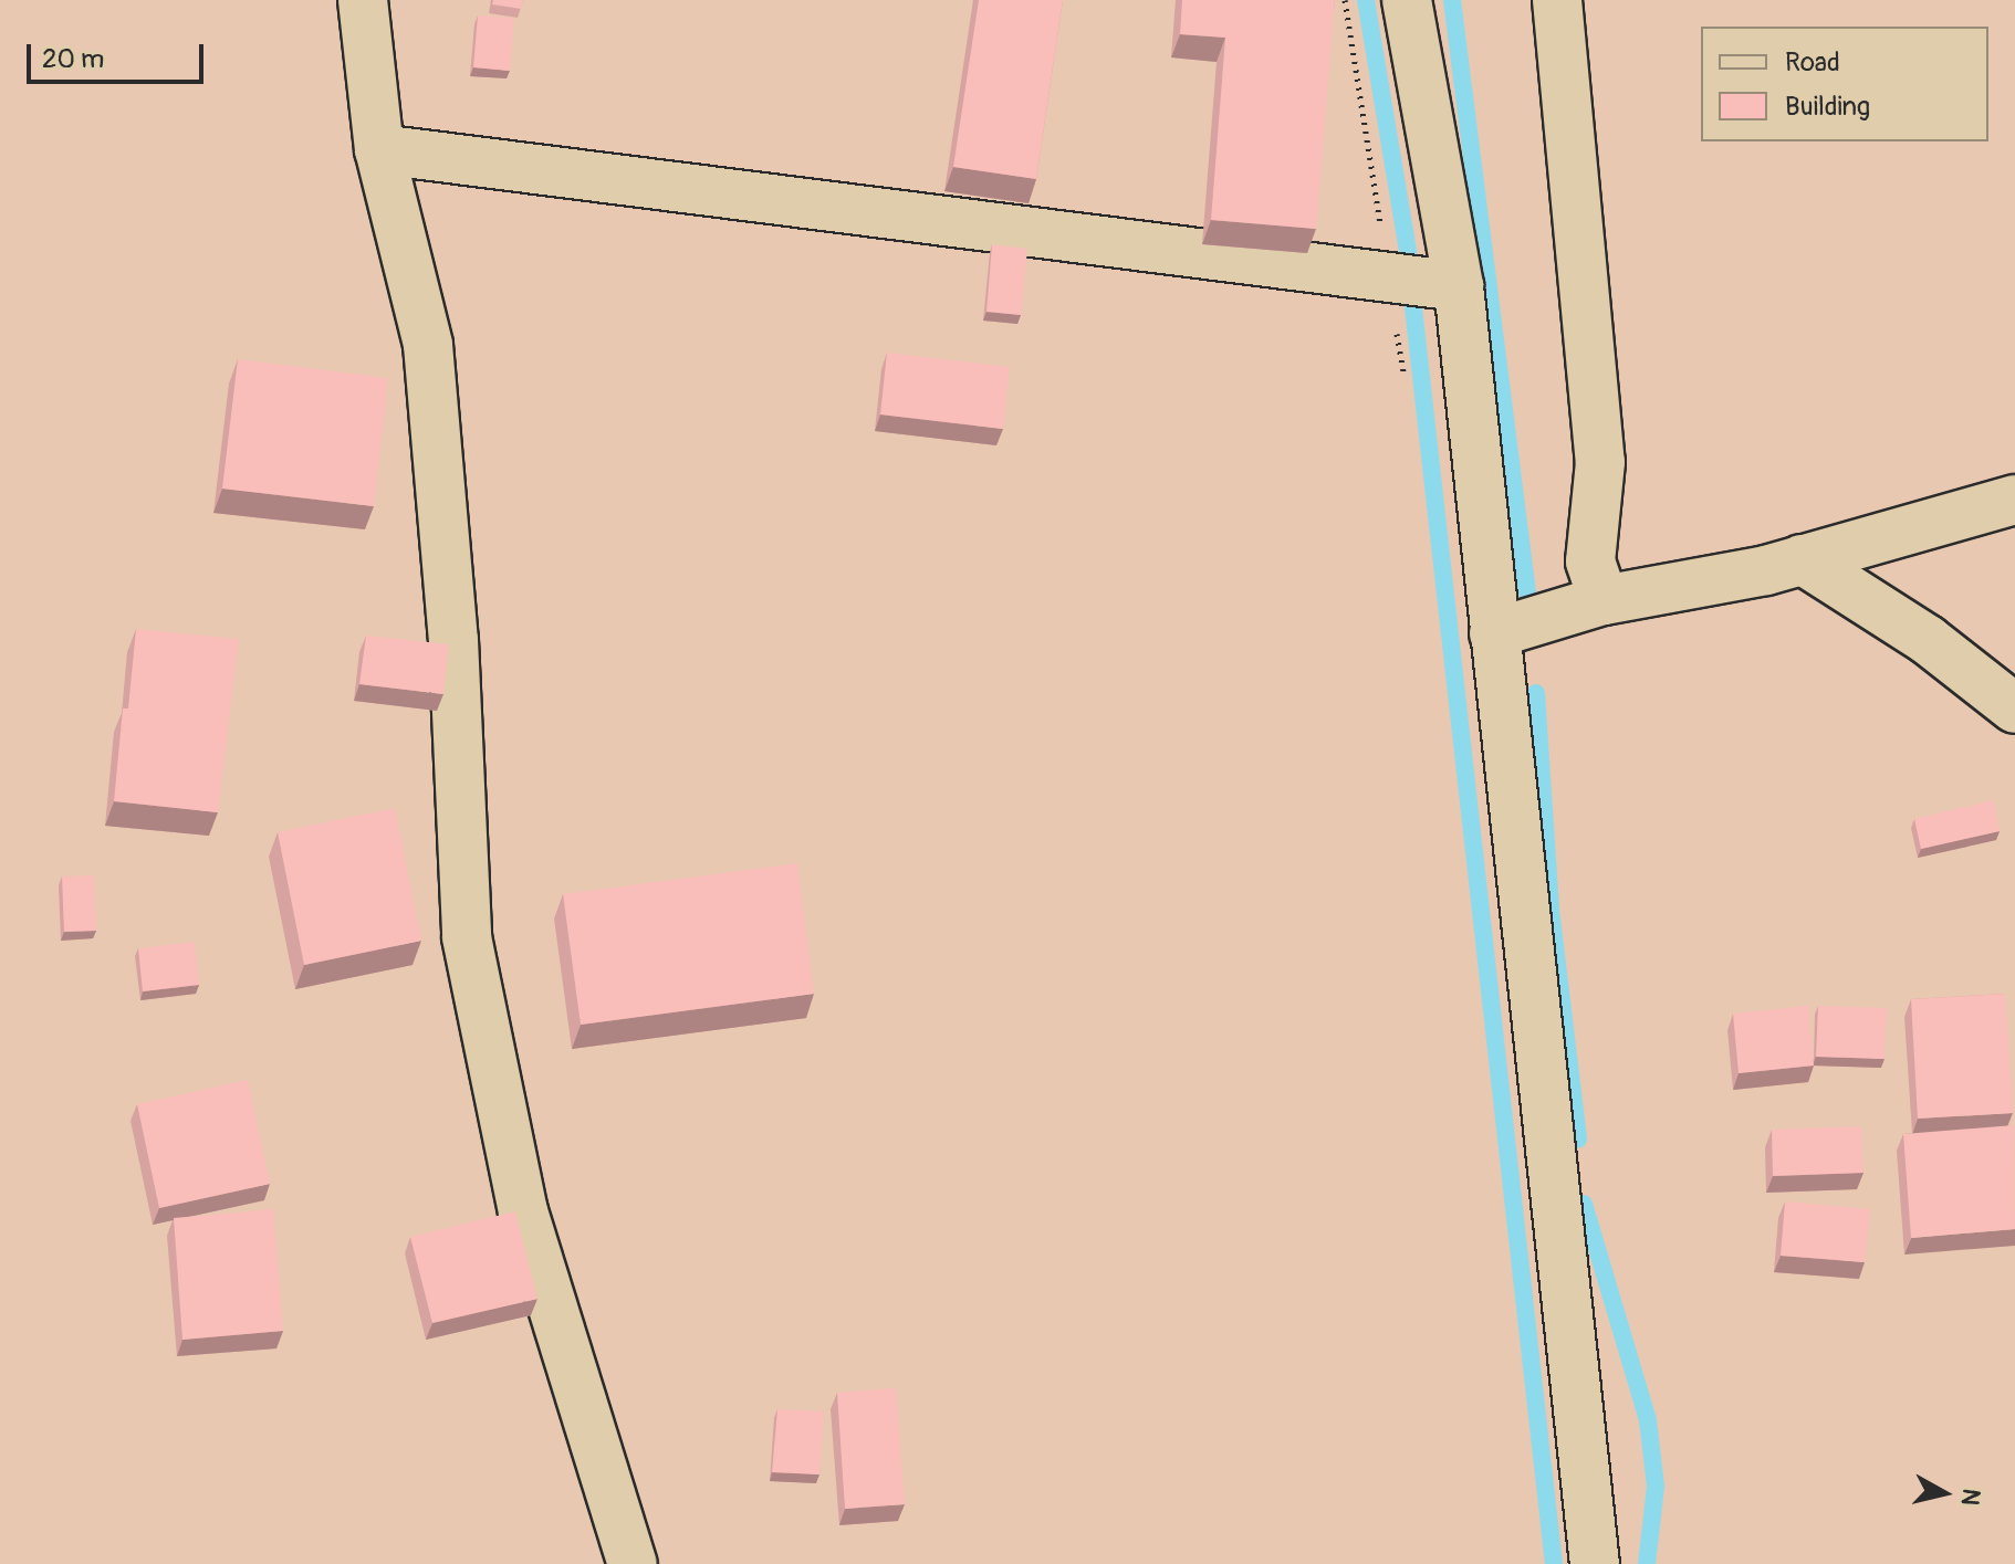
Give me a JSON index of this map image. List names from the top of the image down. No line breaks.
{"legend":["Road","Building"],"scale_bar":"20 m","north":"right"}
